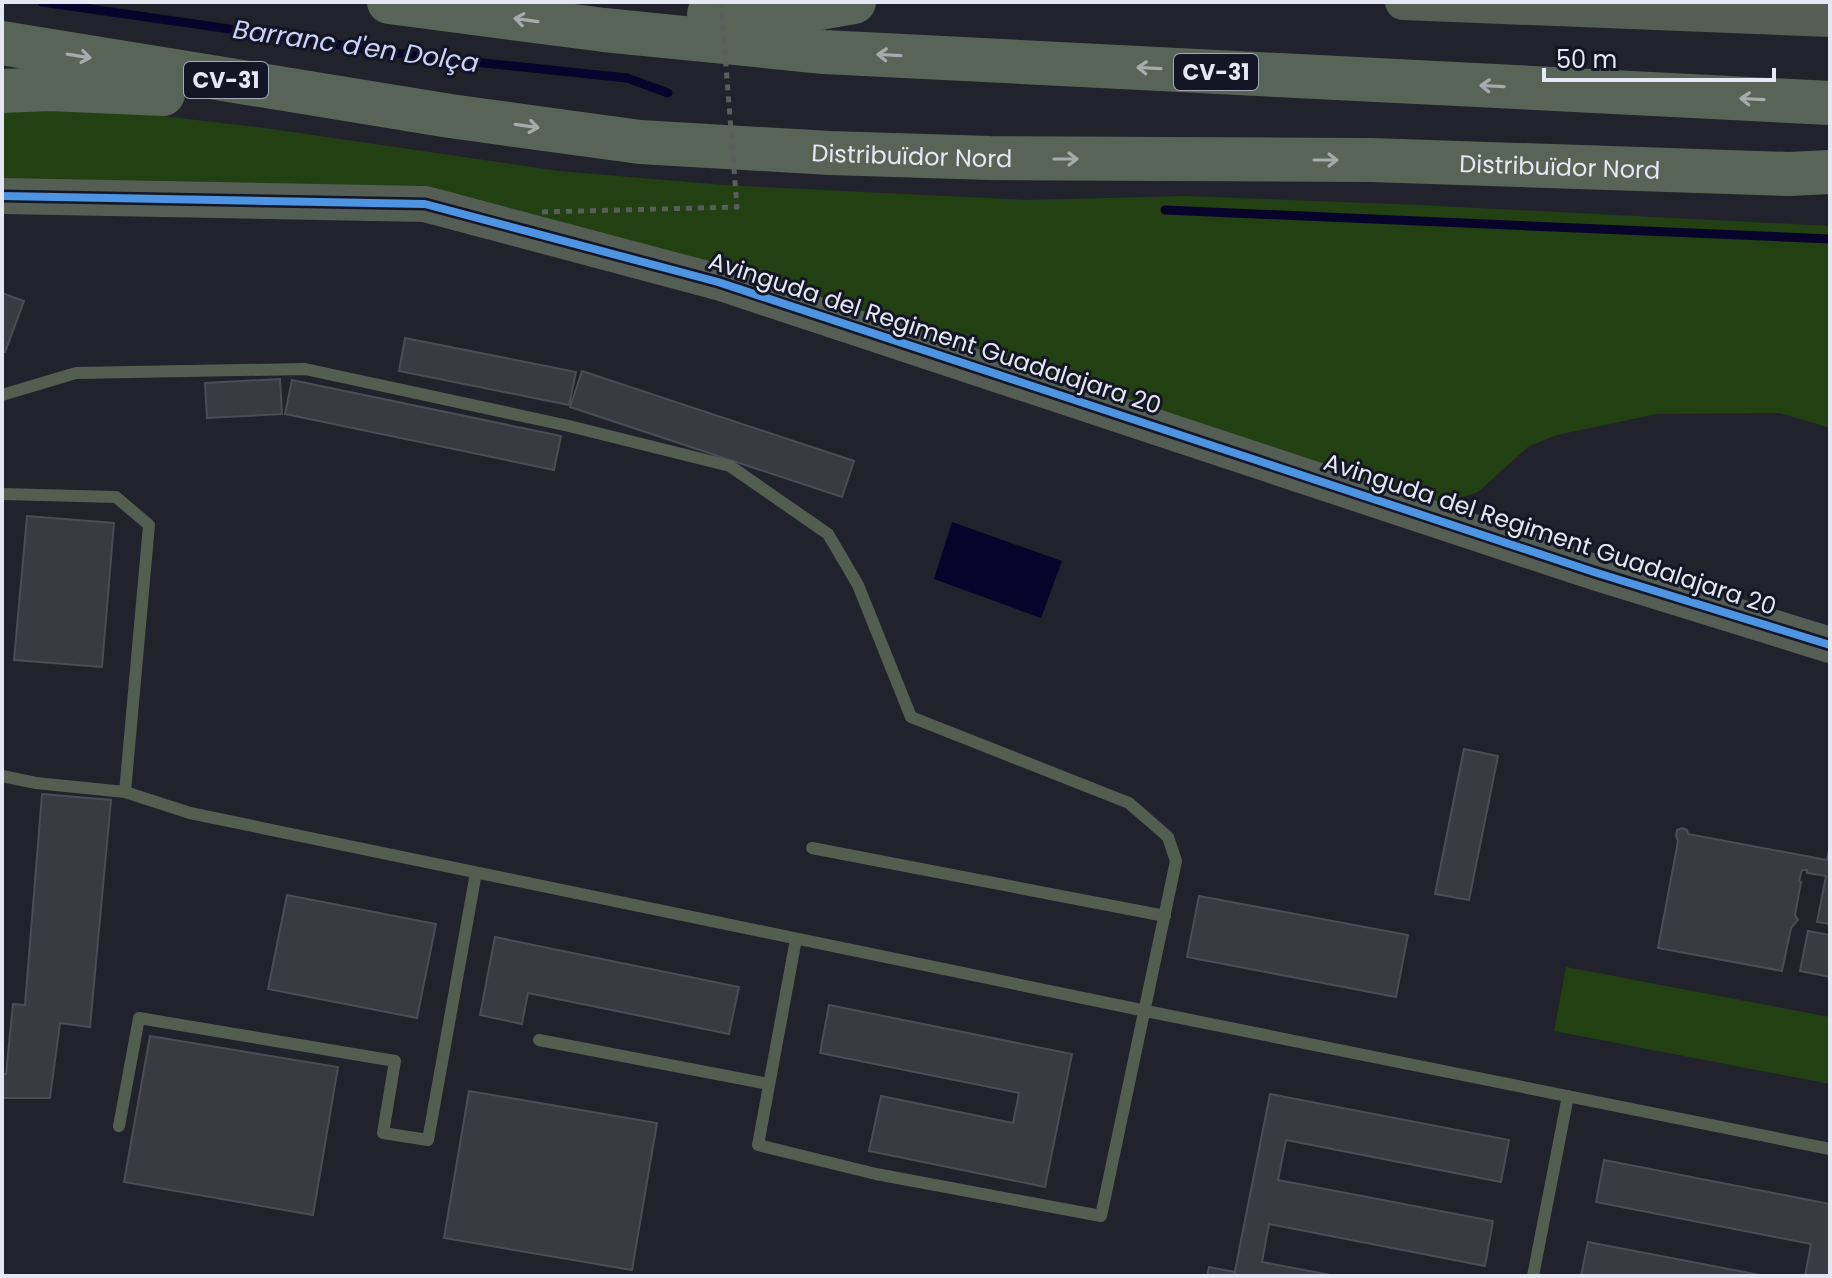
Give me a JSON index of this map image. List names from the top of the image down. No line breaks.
{"streets":{"highway":["CV-31","Distribuïdor Nord"],"street":["Avinguda del Regiment Guadalajara 20"]},"water":["Barranc d'en Dolça"],"scale_bar":"50 m"}
